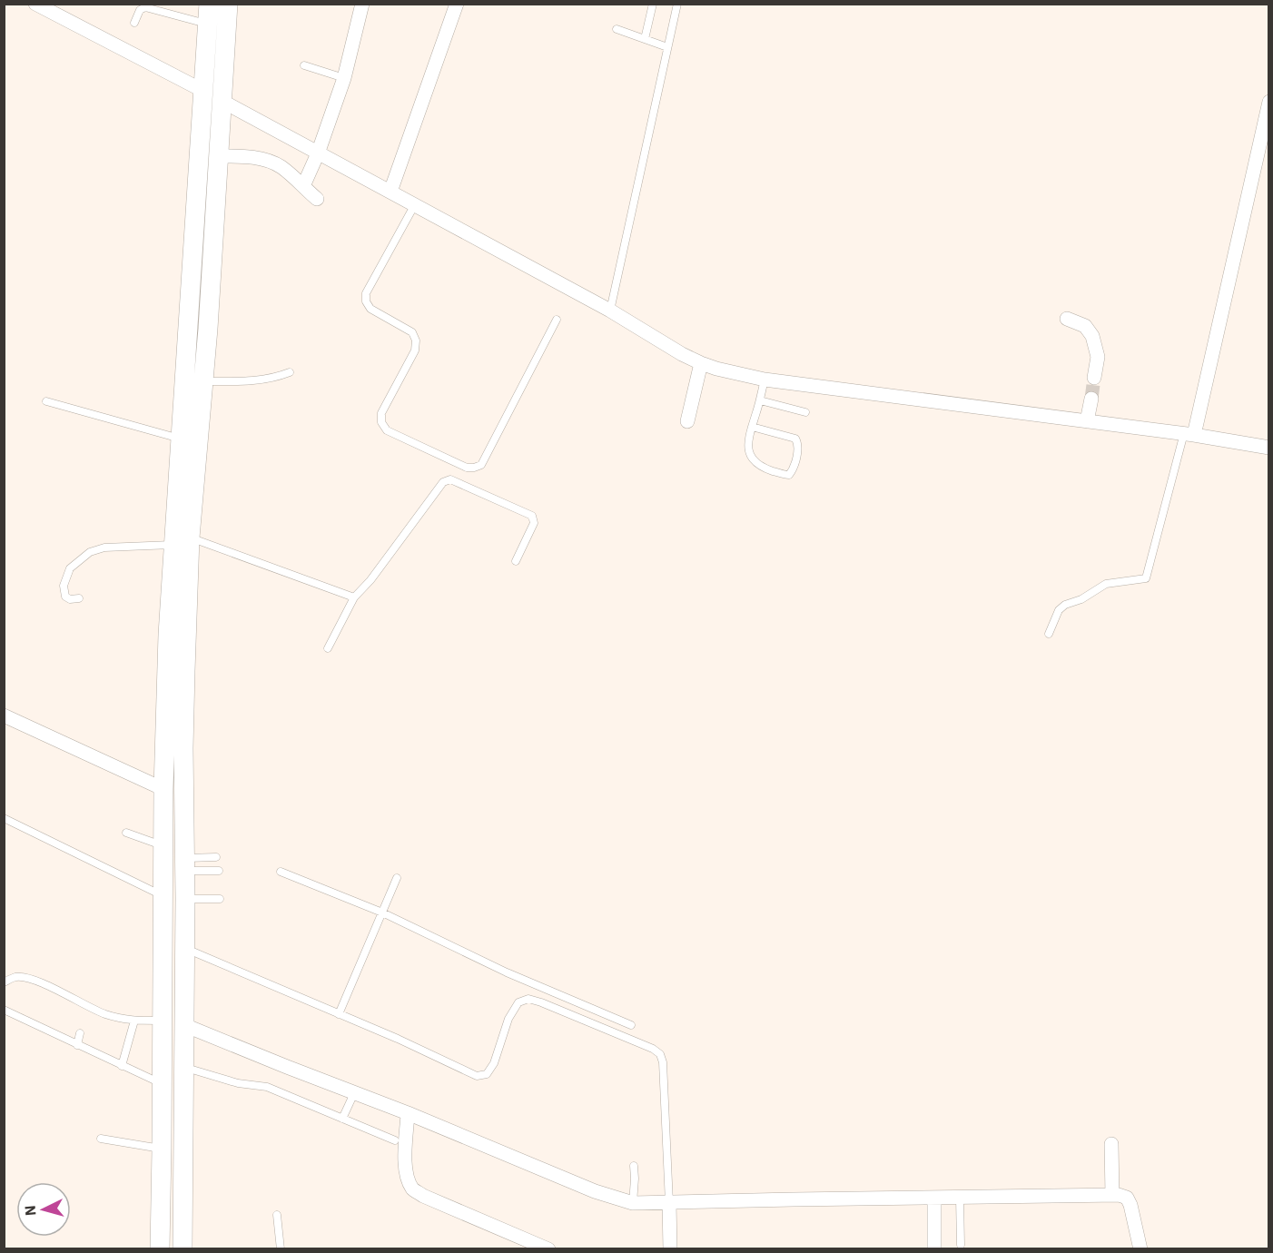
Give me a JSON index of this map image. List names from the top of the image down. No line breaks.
{"north":"left"}
